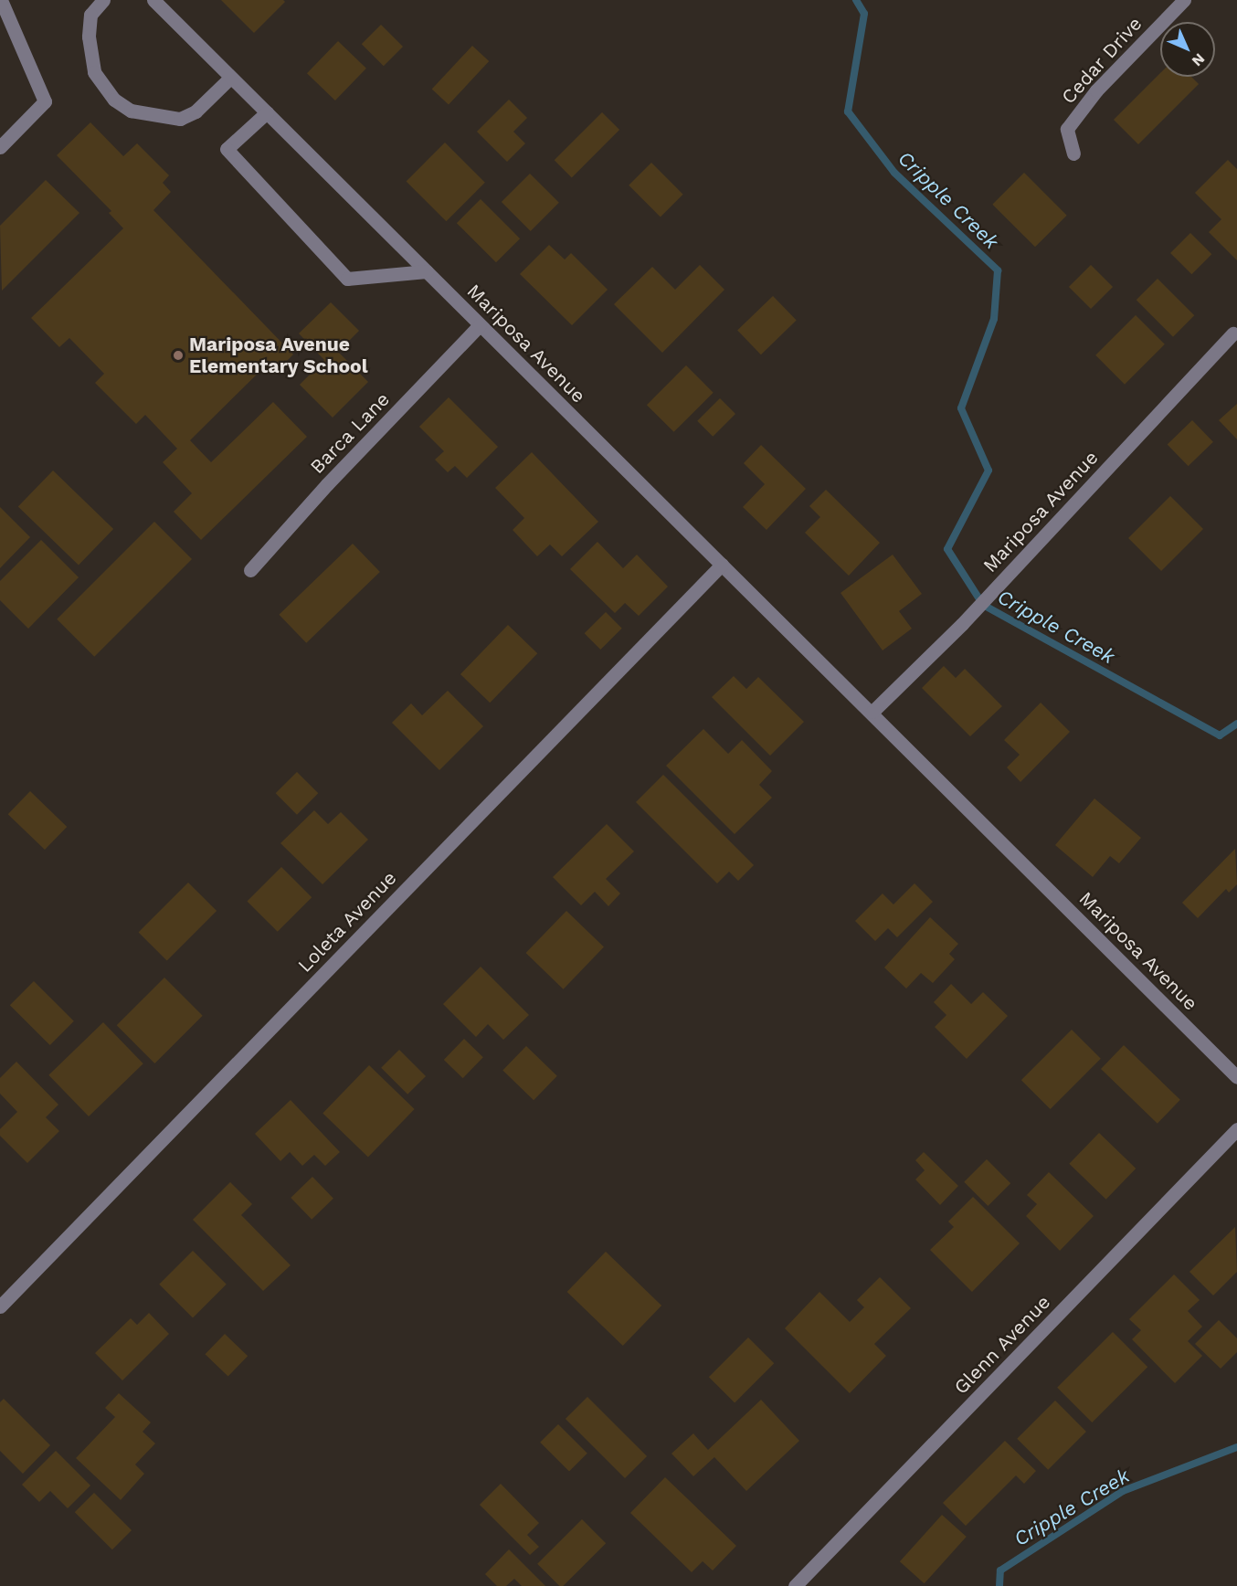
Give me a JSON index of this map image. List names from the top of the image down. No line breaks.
{"streets":{"street":["Cedar Drive","Mariposa Avenue","Barca Lane","Loleta Avenue","Glenn Avenue"]},"crossings":[["Mariposa Avenue","Barca Lane"],["Mariposa Avenue","Loleta Avenue"]],"water":["Cripple Creek"],"places":["Mariposa Avenue Elementary School"],"north":"bottom right"}
